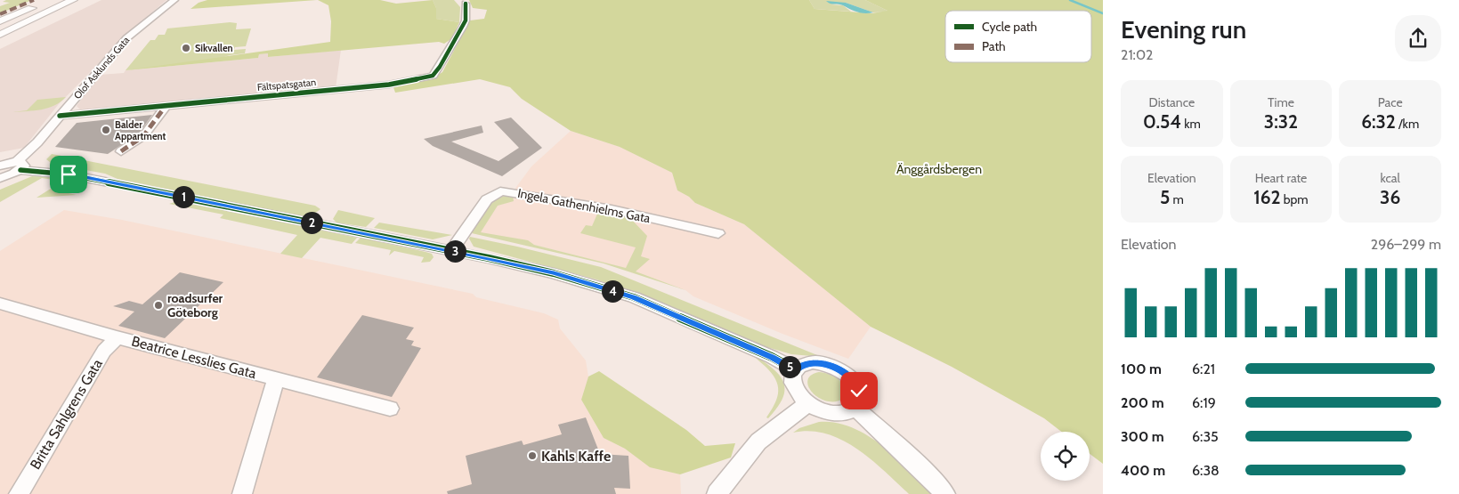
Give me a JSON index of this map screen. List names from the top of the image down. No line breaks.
{"streets":{"street":["Olof Asklunds Gata","Fältspatsgatan","Ingela Gathenhielms Gata","Beatrice Lesslies Gata","Britta Sahlgrens Gata"]},"crossings":[["Olof Asklunds Gata","Fältspatsgatan"],["Beatrice Lesslies Gata","Britta Sahlgrens Gata"]],"parks":["Änggårdsbergen"],"places":["Sikvallen","Balder Appartment","roadsurfer Göteborg","Kahls Kaffe"],"legend":["Cycle path","Path"],"page":{"heading":["Evening run","21:02"],"stats":[["Distance","0.54 km"],["Time","3:32"],["Pace","6:32 /km"],["Elevation","5 m"],["Heart rate","162 bpm"],["kcal","36"]],"pins":["1","2","3","4","5"],"chart":["Elevation","296–299 m"],"list":[{"name":"100 m","note":"6:21"},{"name":"200 m","note":"6:19"},{"name":"300 m","note":"6:35"},{"name":"400 m","note":"6:38"}]}}
